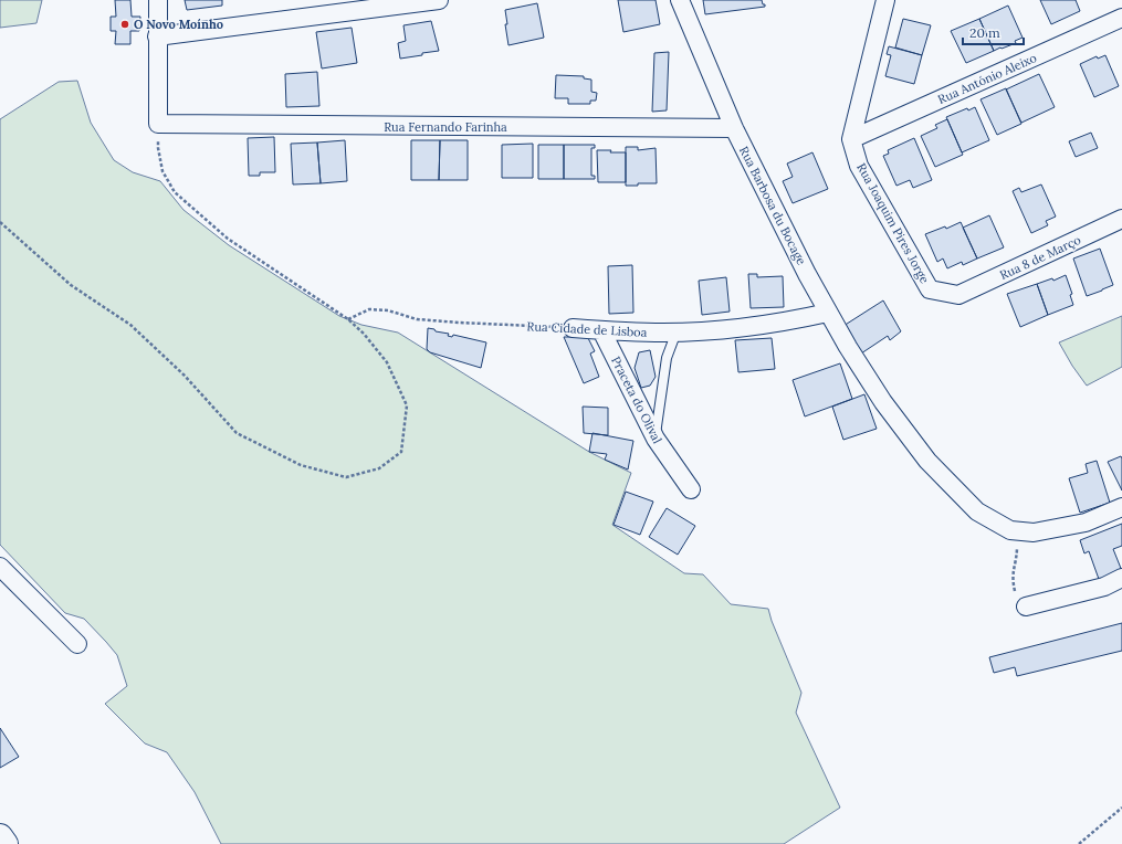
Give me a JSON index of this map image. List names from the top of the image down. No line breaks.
{"streets":{"street":["Rua António Aleixo","Rua Fernando Farinha","Rua Barbosa du Bocage","Rua Joaquim Pires Jorge","Rua 8 de Março","Rua Cidade de Lisboa","Praceta do Olival"]},"crossings":[["Rua António Aleixo","Rua Joaquim Pires Jorge"],["Rua Fernando Farinha","Rua Barbosa du Bocage"],["Rua Barbosa du Bocage","Rua Cidade de Lisboa"],["Rua Joaquim Pires Jorge","Rua 8 de Março"],["Rua Cidade de Lisboa","Praceta do Olival"]],"places":["O Novo Moínho"],"scale_bar":"20 m"}
